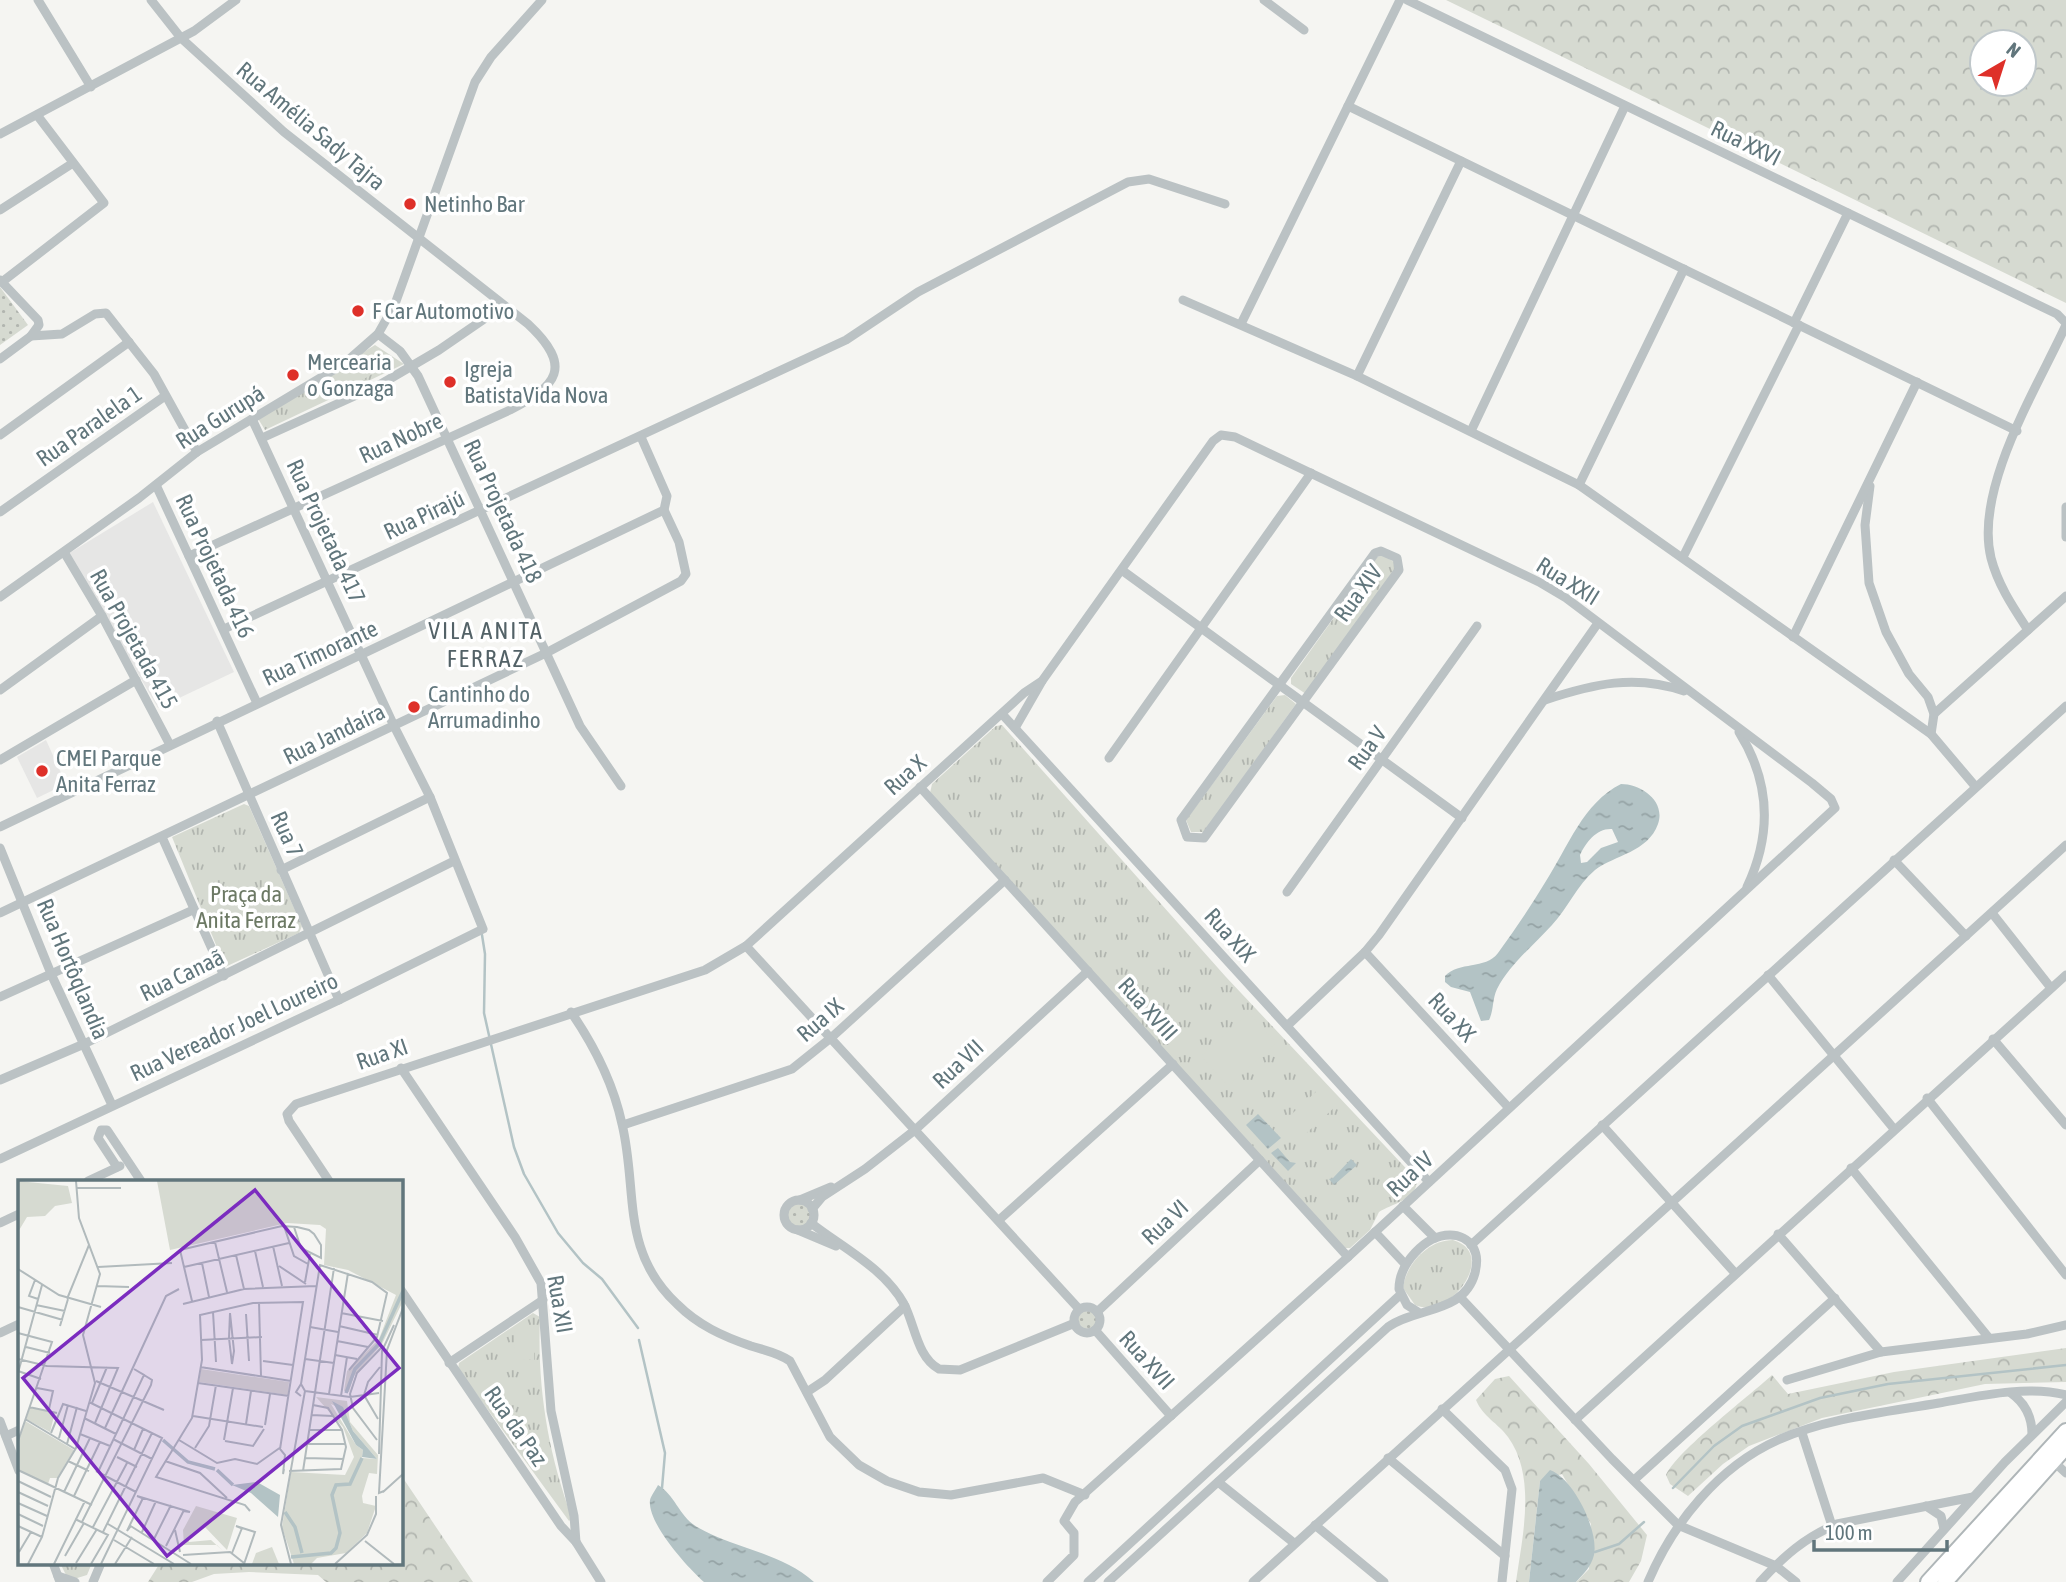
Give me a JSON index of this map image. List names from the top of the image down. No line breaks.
{"streets":{"street":["Rua Amélia Sady Tajra","Rua XXVI","Rua Gurupá","Rua Paralela 1","Rua Nobre","Rua Projetada 418","Rua Pirajú","Rua Projetada 417","Rua Projetada 416","Rua XXII","Rua XIV","Rua Projetada 415","Rua Timorante","Rua Jandaíra","Rua V","Rua X","Rua 7","Rua XIX","Rua Hortôqlandia","Rua Canaã","Rua XVIII","Rua XX","Rua IX","Rua Vereador Joel Loureiro","Rua XI","Rua VII","Rua IV","Rua VI","Rua XII","Rua XVII","Rua da Paz"]},"crossings":[["Rua Amélia Sady Tajra","Rua Gurupá"],["Rua Amélia Sady Tajra","Rua Nobre"],["Rua Gurupá","Rua Nobre"],["Rua Gurupá","Rua Projetada 418"],["Rua Gurupá","Rua Projetada 417"],["Rua Gurupá","Rua Projetada 416"],["Rua Gurupá","Rua Projetada 415"],["Rua Nobre","Rua Projetada 418"],["Rua Nobre","Rua Projetada 417"],["Rua Nobre","Rua Projetada 416"],["Rua Projetada 418","Rua Pirajú"],["Rua Projetada 418","Rua Timorante"],["Rua Projetada 418","Rua Jandaíra"],["Rua Pirajú","Rua Projetada 417"],["Rua Pirajú","Rua Projetada 416"],["Rua Projetada 417","Rua Timorante"],["Rua Projetada 417","Rua Jandaíra"],["Rua Projetada 417","Rua Canaã"],["Rua Projetada 417","Rua Vereador Joel Loureiro"],["Rua Projetada 416","Rua Timorante"],["Rua XXII","Rua X"],["Rua XXII","Rua IV"],["Rua Projetada 415","Rua Timorante"],["Rua Timorante","Rua Jandaíra"],["Rua Timorante","Rua 7"],["Rua Jandaíra","Rua 7"],["Rua Jandaíra","Rua Hortôqlandia"],["Rua X","Rua XIX"],["Rua X","Rua XVIII"],["Rua X","Rua XI"],["Rua 7","Rua Canaã"],["Rua 7","Rua Vereador Joel Loureiro"],["Rua XIX","Rua IV"],["Rua Hortôqlandia","Rua Canaã"],["Rua Hortôqlandia","Rua Vereador Joel Loureiro"],["Rua XVIII","Rua IX"],["Rua XVIII","Rua VII"],["Rua XVIII","Rua IV"],["Rua XVIII","Rua VI"],["Rua XX","Rua IV"],["Rua XI","Rua XII"],["Rua IV","Rua XVII"],["Rua VI","Rua XVII"],["Rua XII","Rua da Paz"]],"districts":["VILA ANITA FERRAZ"],"parks":["Praça da Anita Ferraz"],"places":["Netinho Bar","F Car Automotivo","Mercearia o Gonzaga","Igreja BatistaVida Nova","Cantinho do Arrumadinho","CMEI Parque Anita Ferraz"],"scale_bar":"100 m","north":"top right"}
